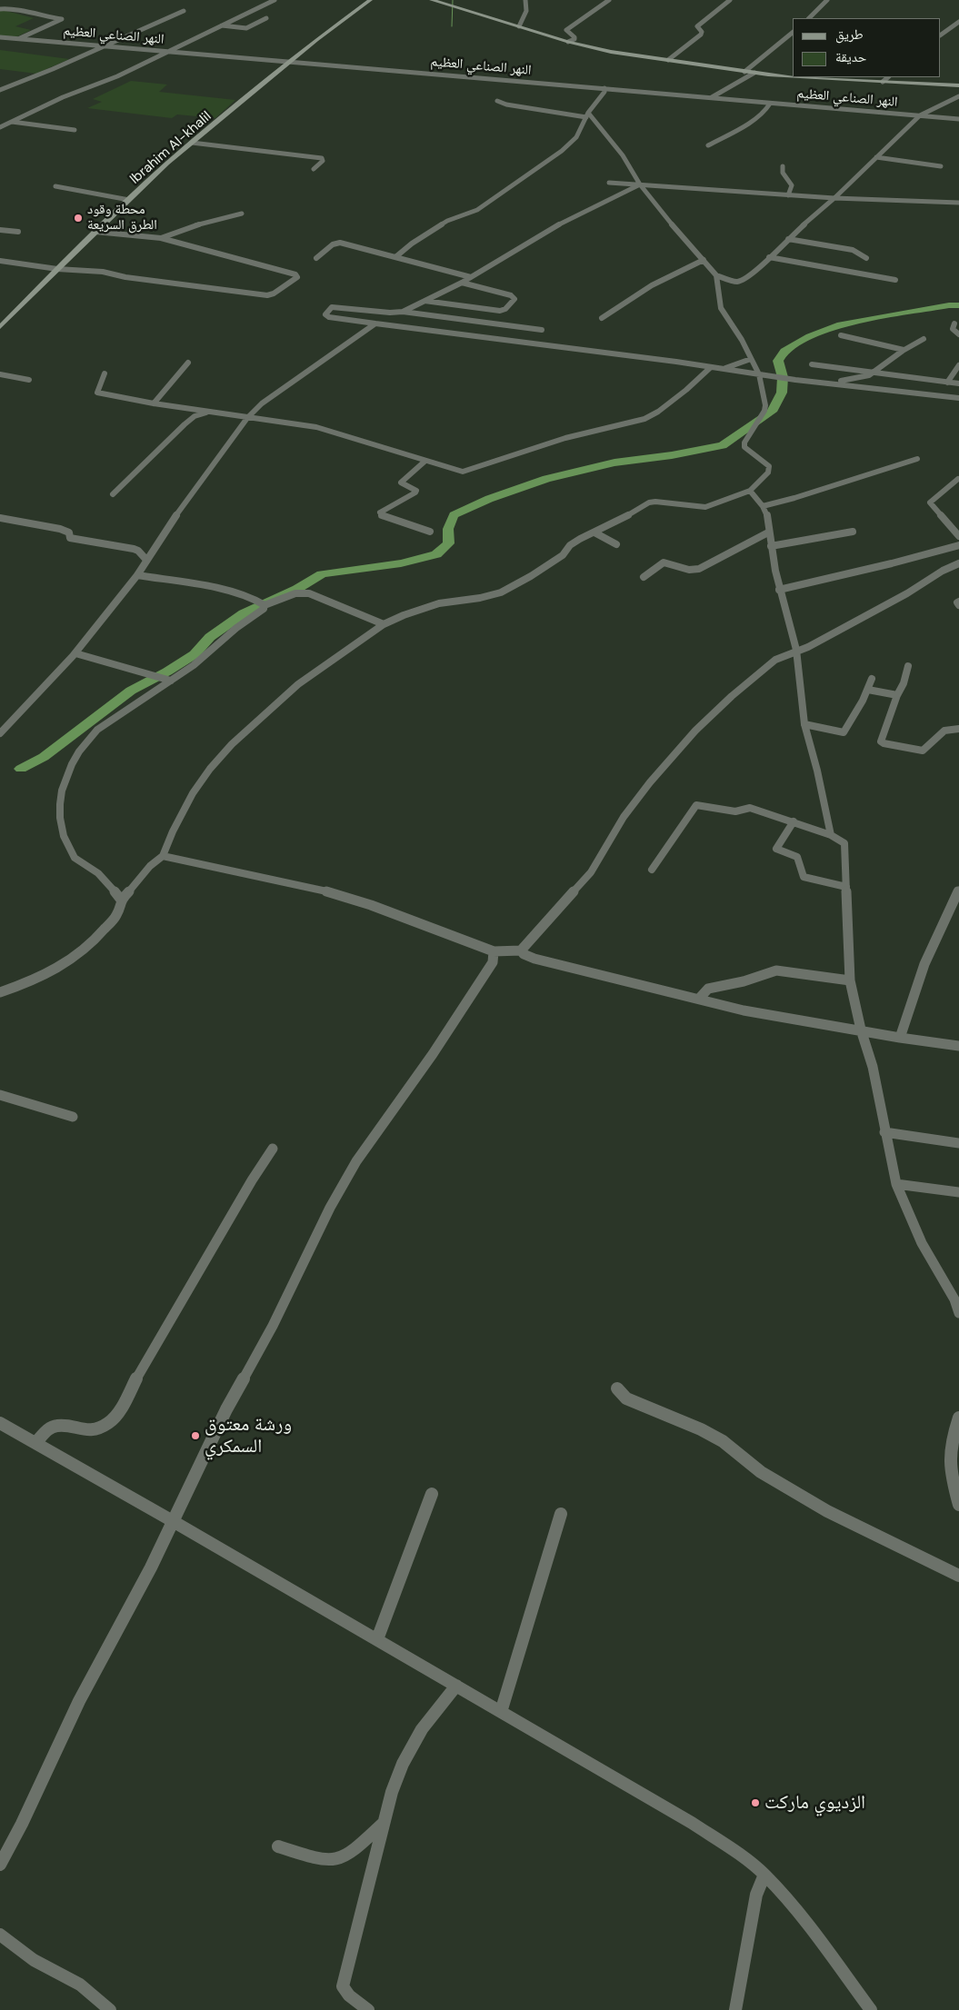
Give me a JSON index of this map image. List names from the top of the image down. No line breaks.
{"streets":{"street":["النهر الصناعي العظيم","Ibrahim Al-khalil"]},"crossings":[["النهر الصناعي العظيم","Ibrahim Al-khalil"]],"places":["محطة وقود الطرق السريعة","ورشة معتوق السمكري","الزديوي ماركت"],"legend":["طريق","حديقة"]}
